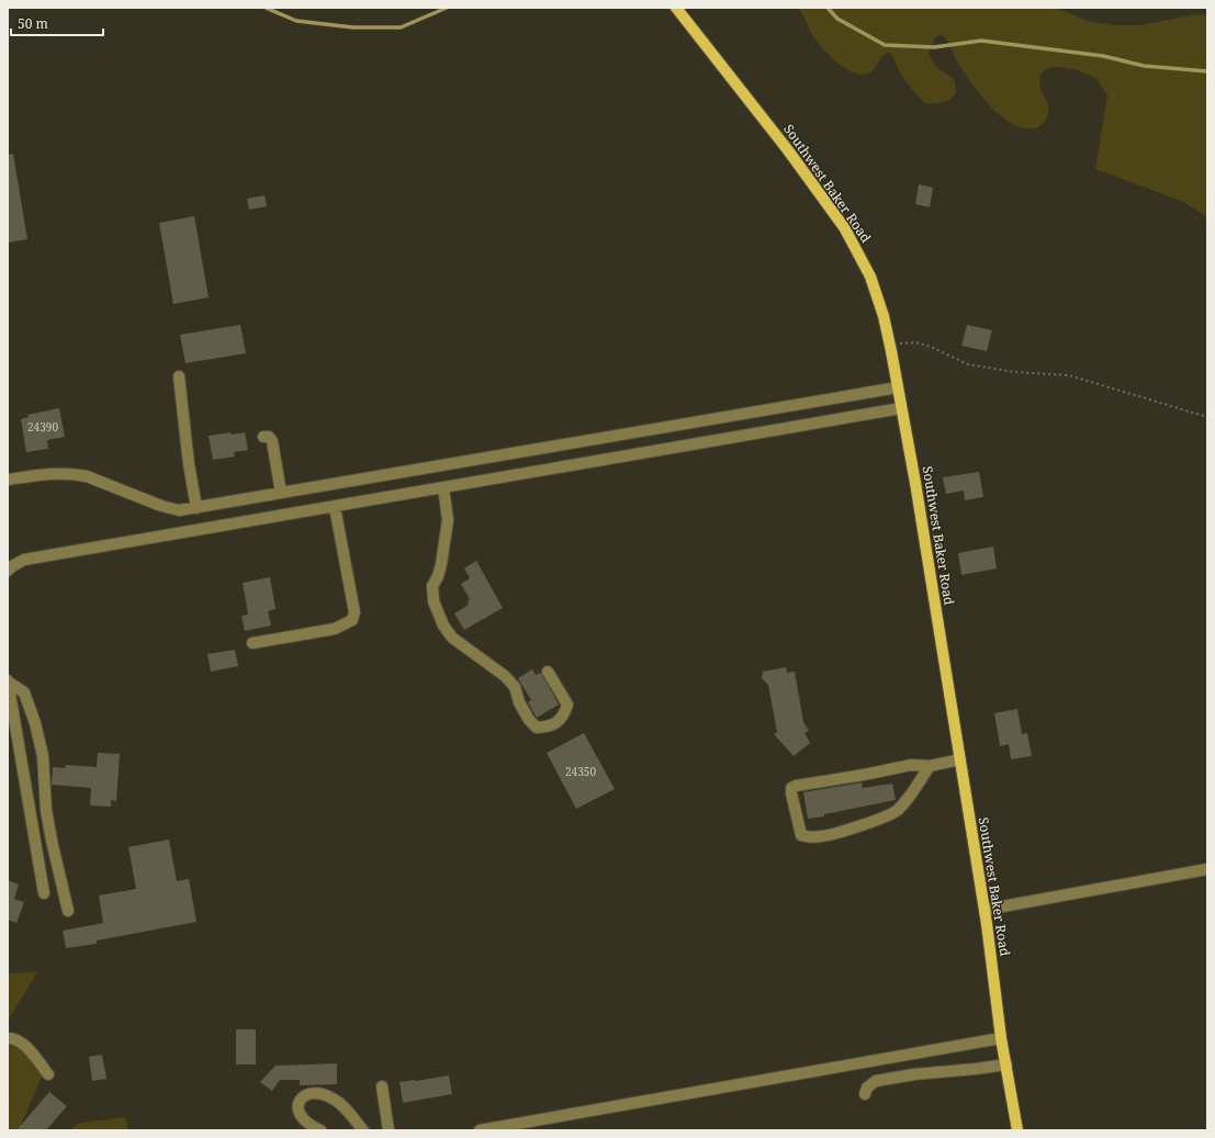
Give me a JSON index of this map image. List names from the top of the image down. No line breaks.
{"streets":{"main road":["Southwest Baker Road"]},"house_numbers":["24390","24350"],"scale_bar":"50 m"}
